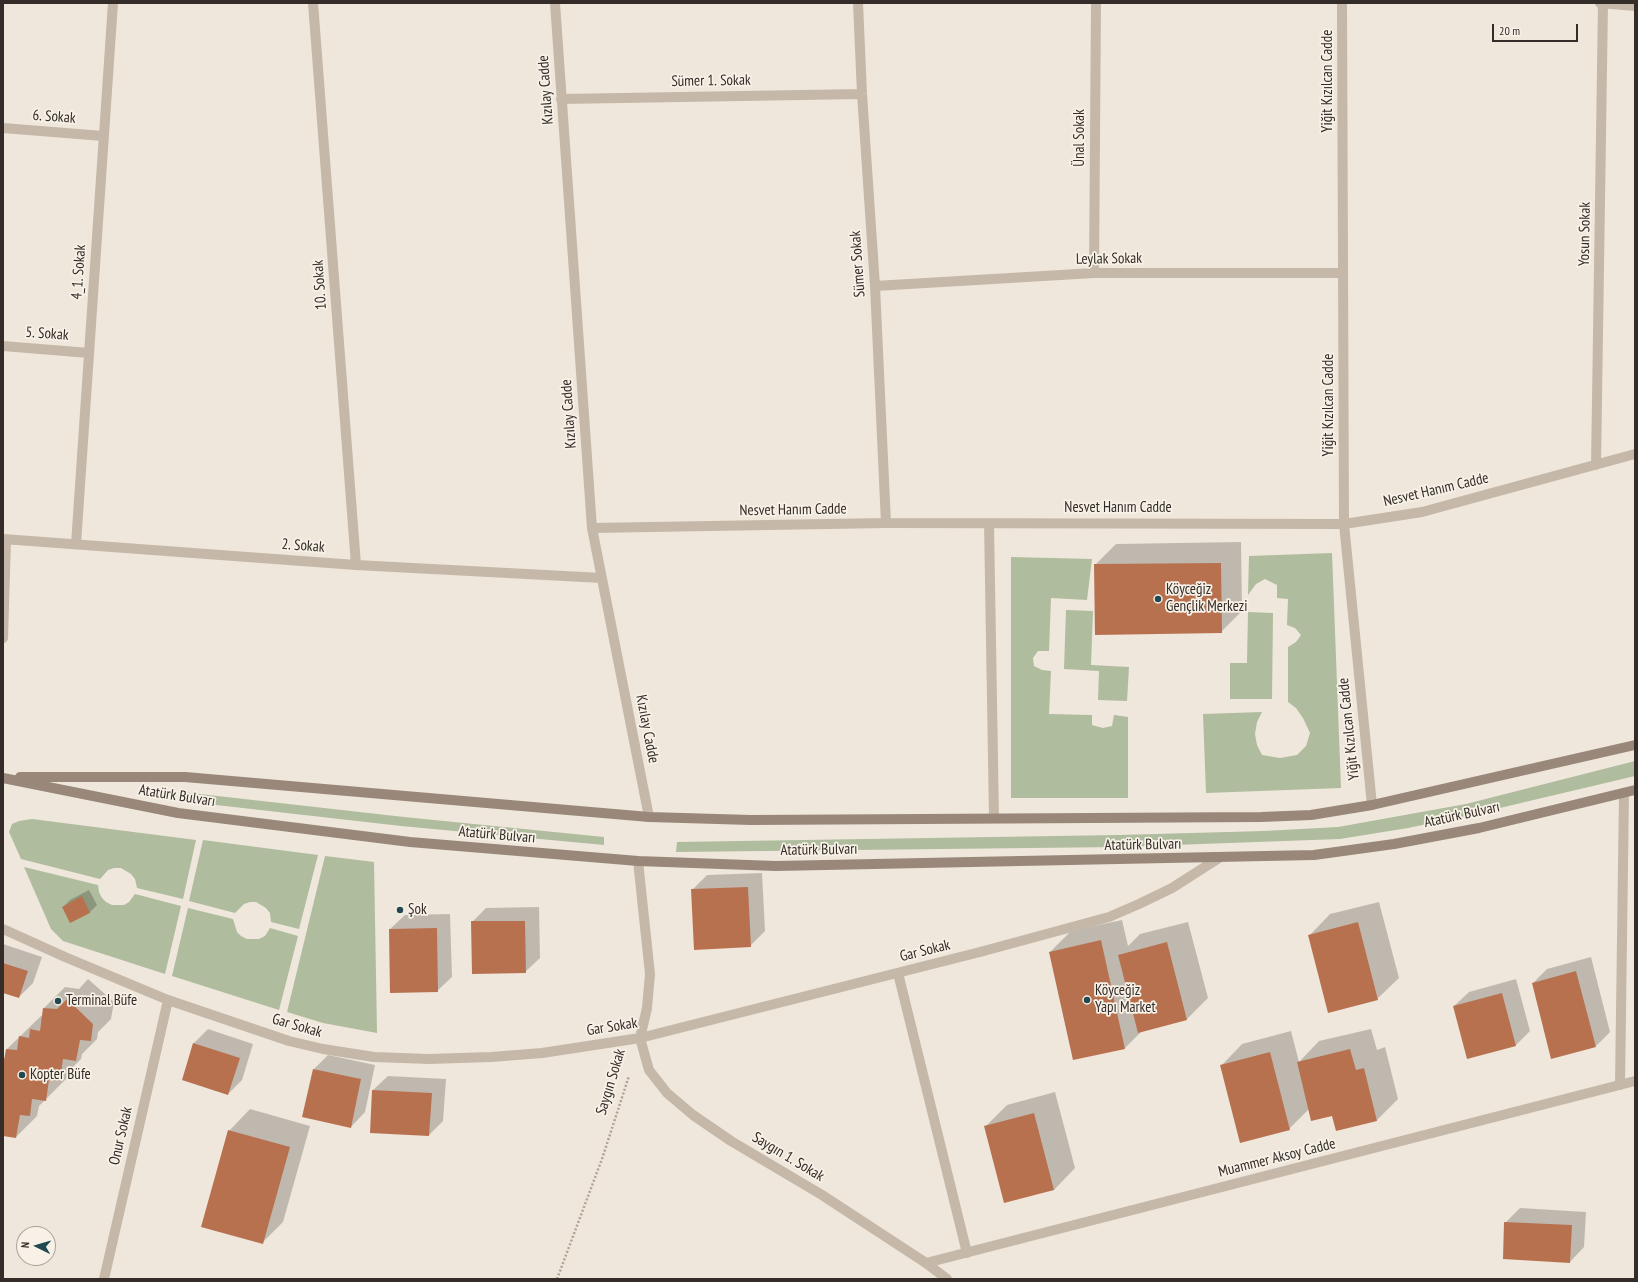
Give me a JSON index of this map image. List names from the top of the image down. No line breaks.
{"streets":{"main road":["Atatürk Bulvarı"],"street":["Sümer 1. Sokak","Yiğit Kızılcan Cadde","Kızılay Cadde","6. Sokak","Ünal Sokak","Yosun Sokak","Leylak Sokak","Sümer Sokak","4_1. Sokak","10. Sokak","5. Sokak","Nesvet Hanım Cadde","2. Sokak","Gar Sokak","Saygın Sokak","Onur Sokak","Saygın 1. Sokak","Muammer Aksoy Cadde"]},"crossings":[["Sümer 1. Sokak","Kızılay Cadde"],["Sümer 1. Sokak","Sümer Sokak"],["Yiğit Kızılcan Cadde","Leylak Sokak"],["Yiğit Kızılcan Cadde","Nesvet Hanım Cadde"],["Yiğit Kızılcan Cadde","Atatürk Bulvarı"],["Kızılay Cadde","Nesvet Hanım Cadde"],["Kızılay Cadde","2. Sokak"],["Kızılay Cadde","Atatürk Bulvarı"],["6. Sokak","4_1. Sokak"],["Ünal Sokak","Leylak Sokak"],["Yosun Sokak","Nesvet Hanım Cadde"],["Leylak Sokak","Sümer Sokak"],["Sümer Sokak","Nesvet Hanım Cadde"],["4_1. Sokak","5. Sokak"],["4_1. Sokak","2. Sokak"],["10. Sokak","2. Sokak"],["Atatürk Bulvarı","Gar Sokak"],["Atatürk Bulvarı","Saygın Sokak"],["Gar Sokak","Saygın Sokak"],["Gar Sokak","Onur Sokak"],["Gar Sokak","Saygın 1. Sokak"],["Saygın Sokak","Saygın 1. Sokak"],["Saygın 1. Sokak","Muammer Aksoy Cadde"]],"places":["Köyceğiz Gençlik Merkezi","Şok","Köyceğiz Yapı Market","Terminal Büfe","Kopter Büfe"],"scale_bar":"20 m","north":"left"}
